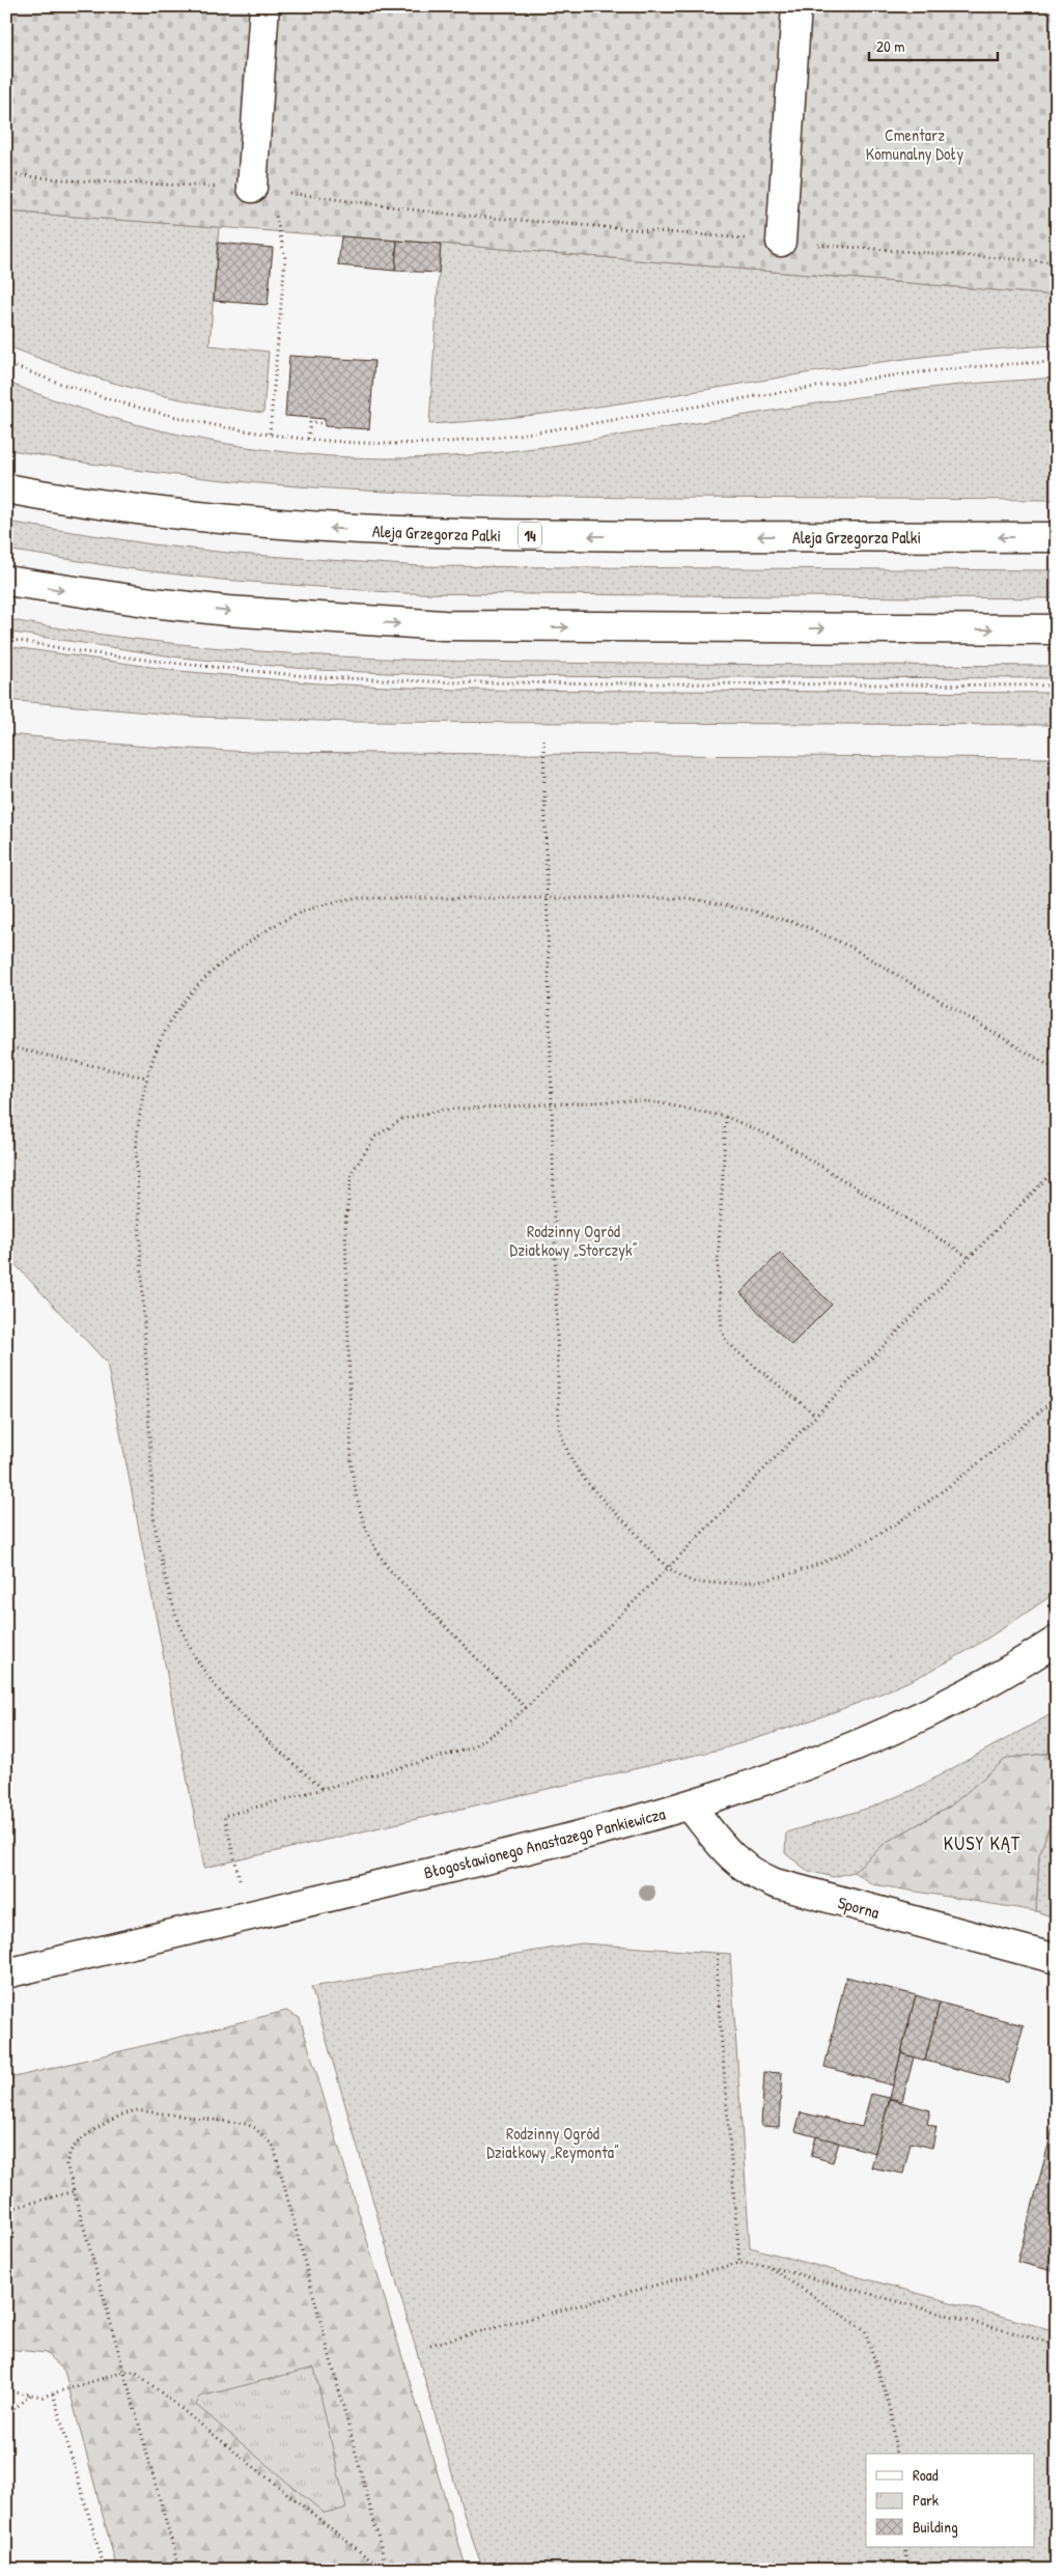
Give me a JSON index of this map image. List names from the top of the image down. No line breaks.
{"streets":{"main road":["Aleja Grzegorza Palki","14","Błogosławionego Anastazego Pankiewicza","Sporna"]},"crossings":[["Błogosławionego Anastazego Pankiewicza","Sporna"]],"districts":["KUSY KĄT"],"parks":["Cmentarz Komunalny Doły","Rodzinny Ogród Działkowy „Storczyk”","Rodzinny Ogród Działkowy „Reymonta”"],"legend":["Road","Park","Building"],"scale_bar":"20 m"}
